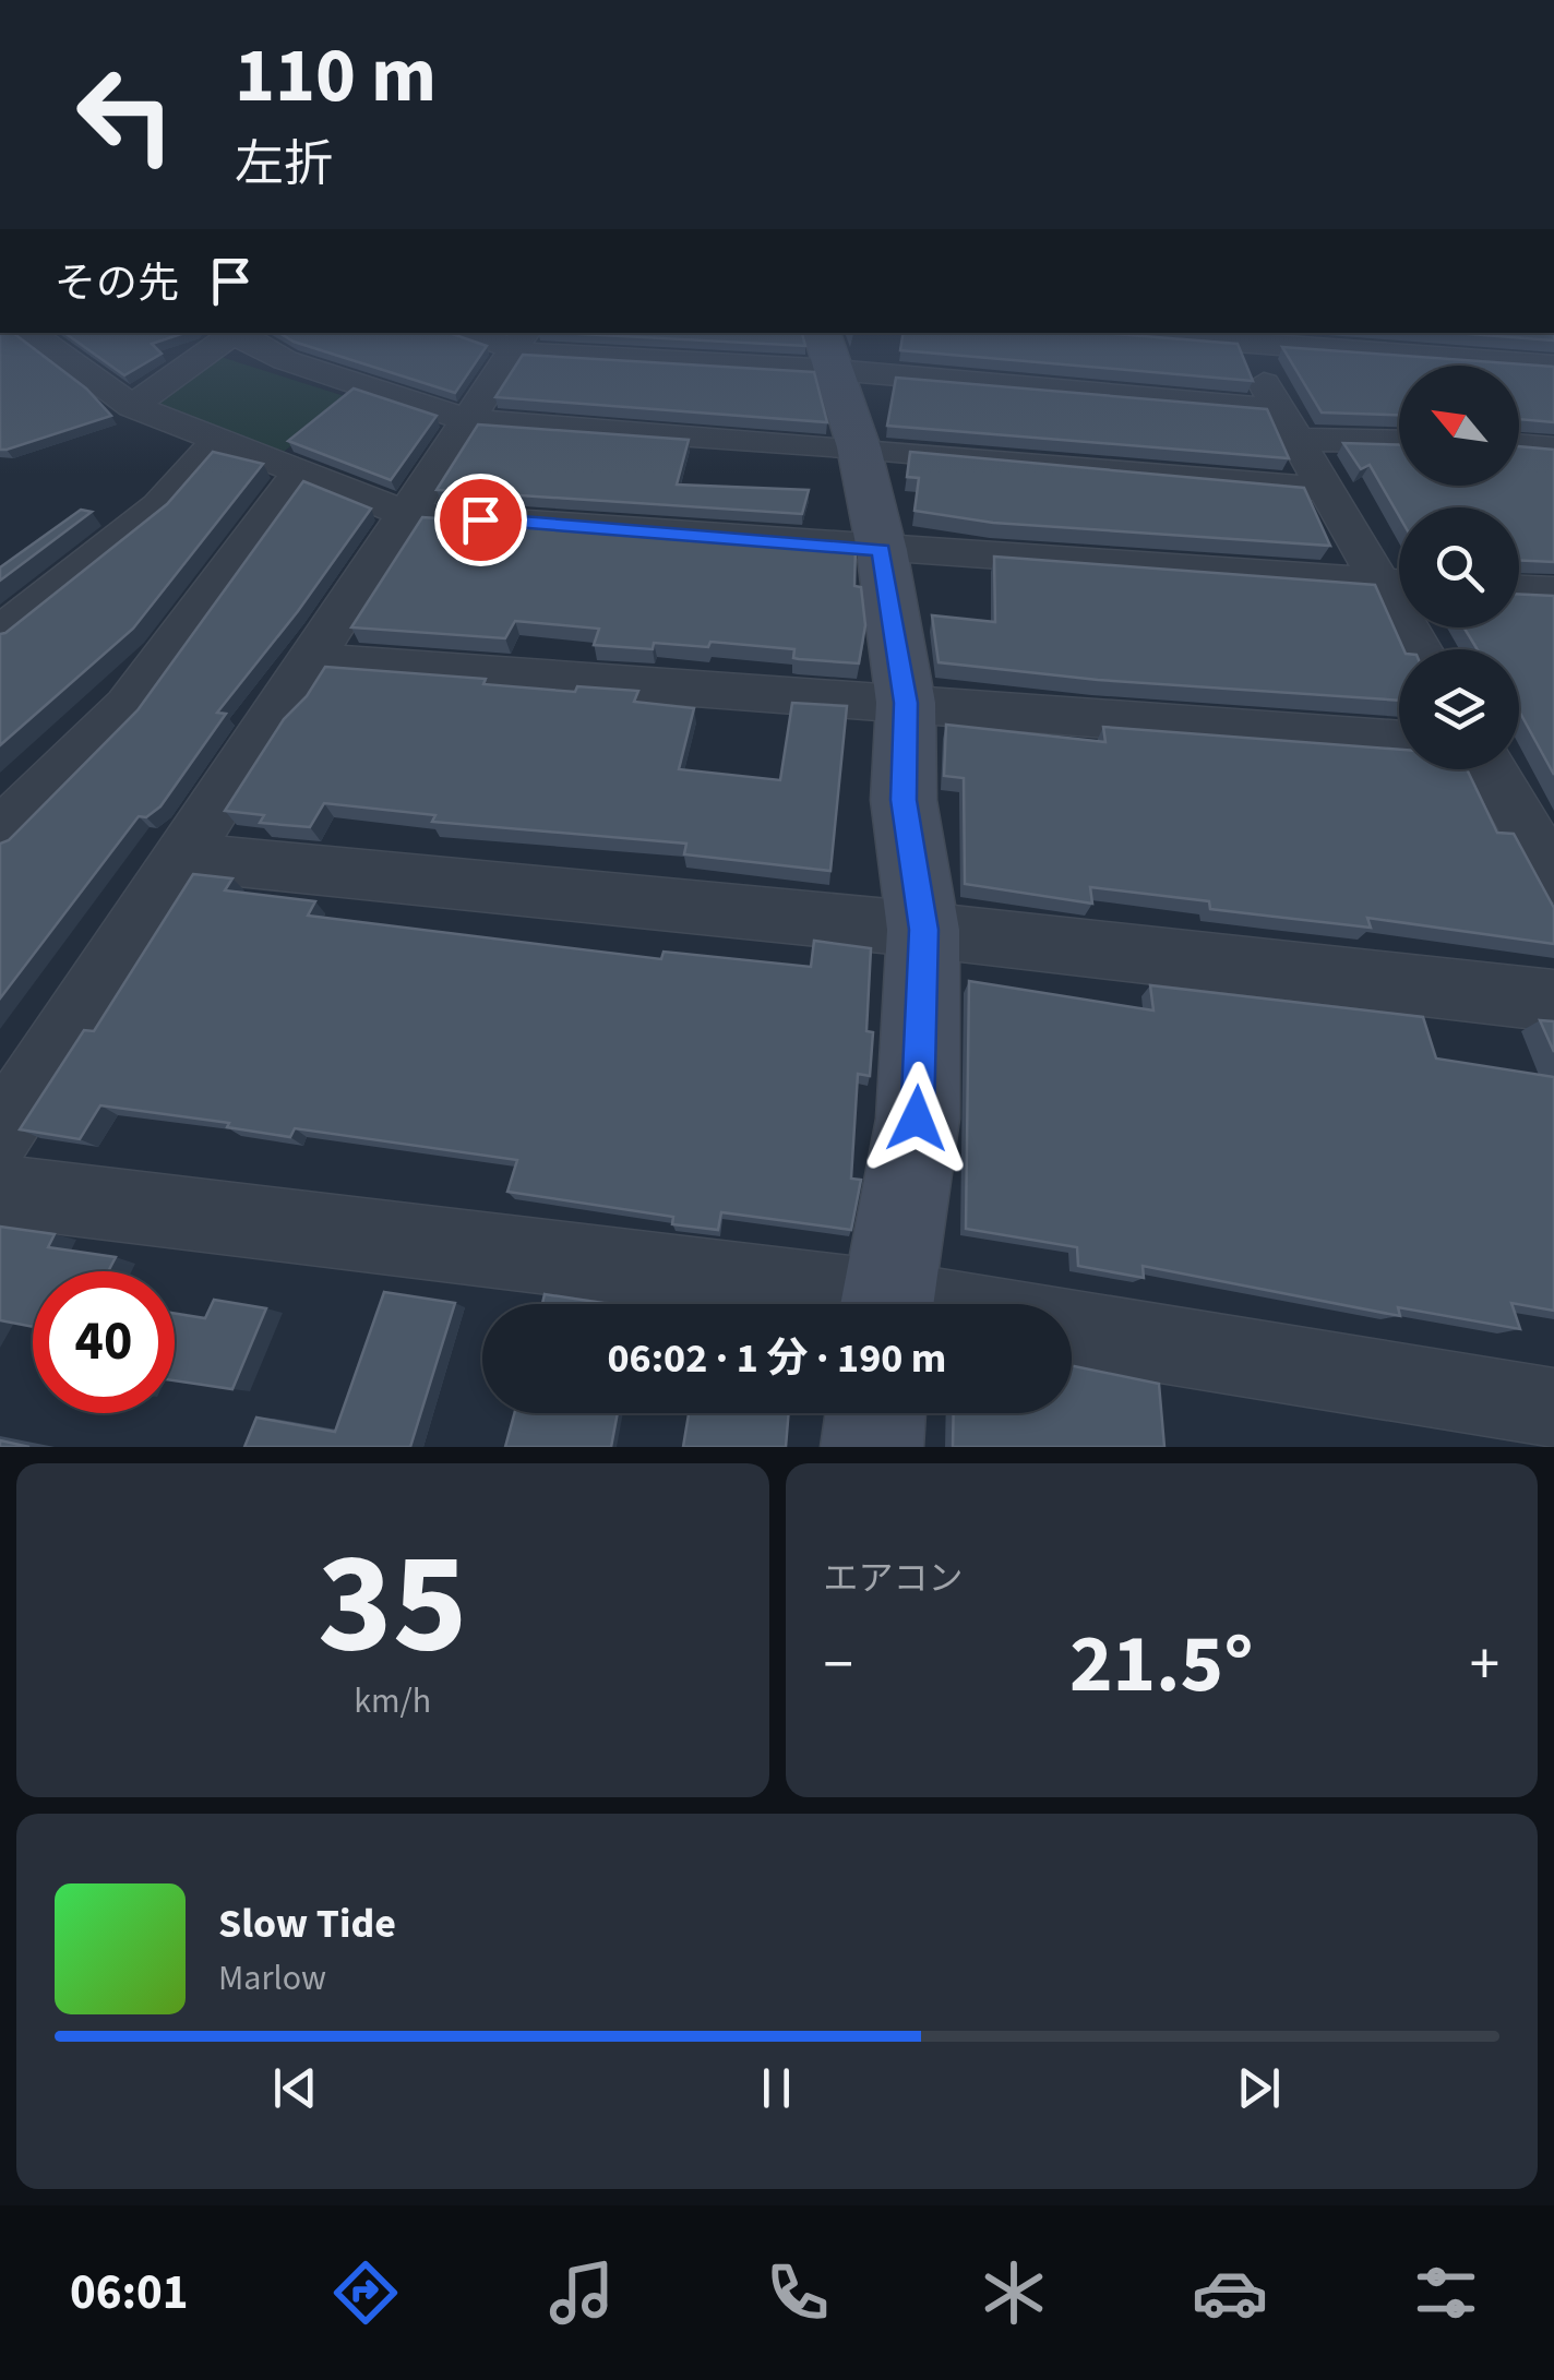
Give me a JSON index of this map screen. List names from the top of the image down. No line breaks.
{"north":"top left","page":{"turn":["110 m","左折"],"then":"その先","limit":"40","trip":"06:02 · 1 分 · 190 m","tile":[["35","km/h"],"エアコン"],"heat":["−","21.5°","+"],"song":["Slow Tide","Marlow"],"tabs":"06:01"}}
